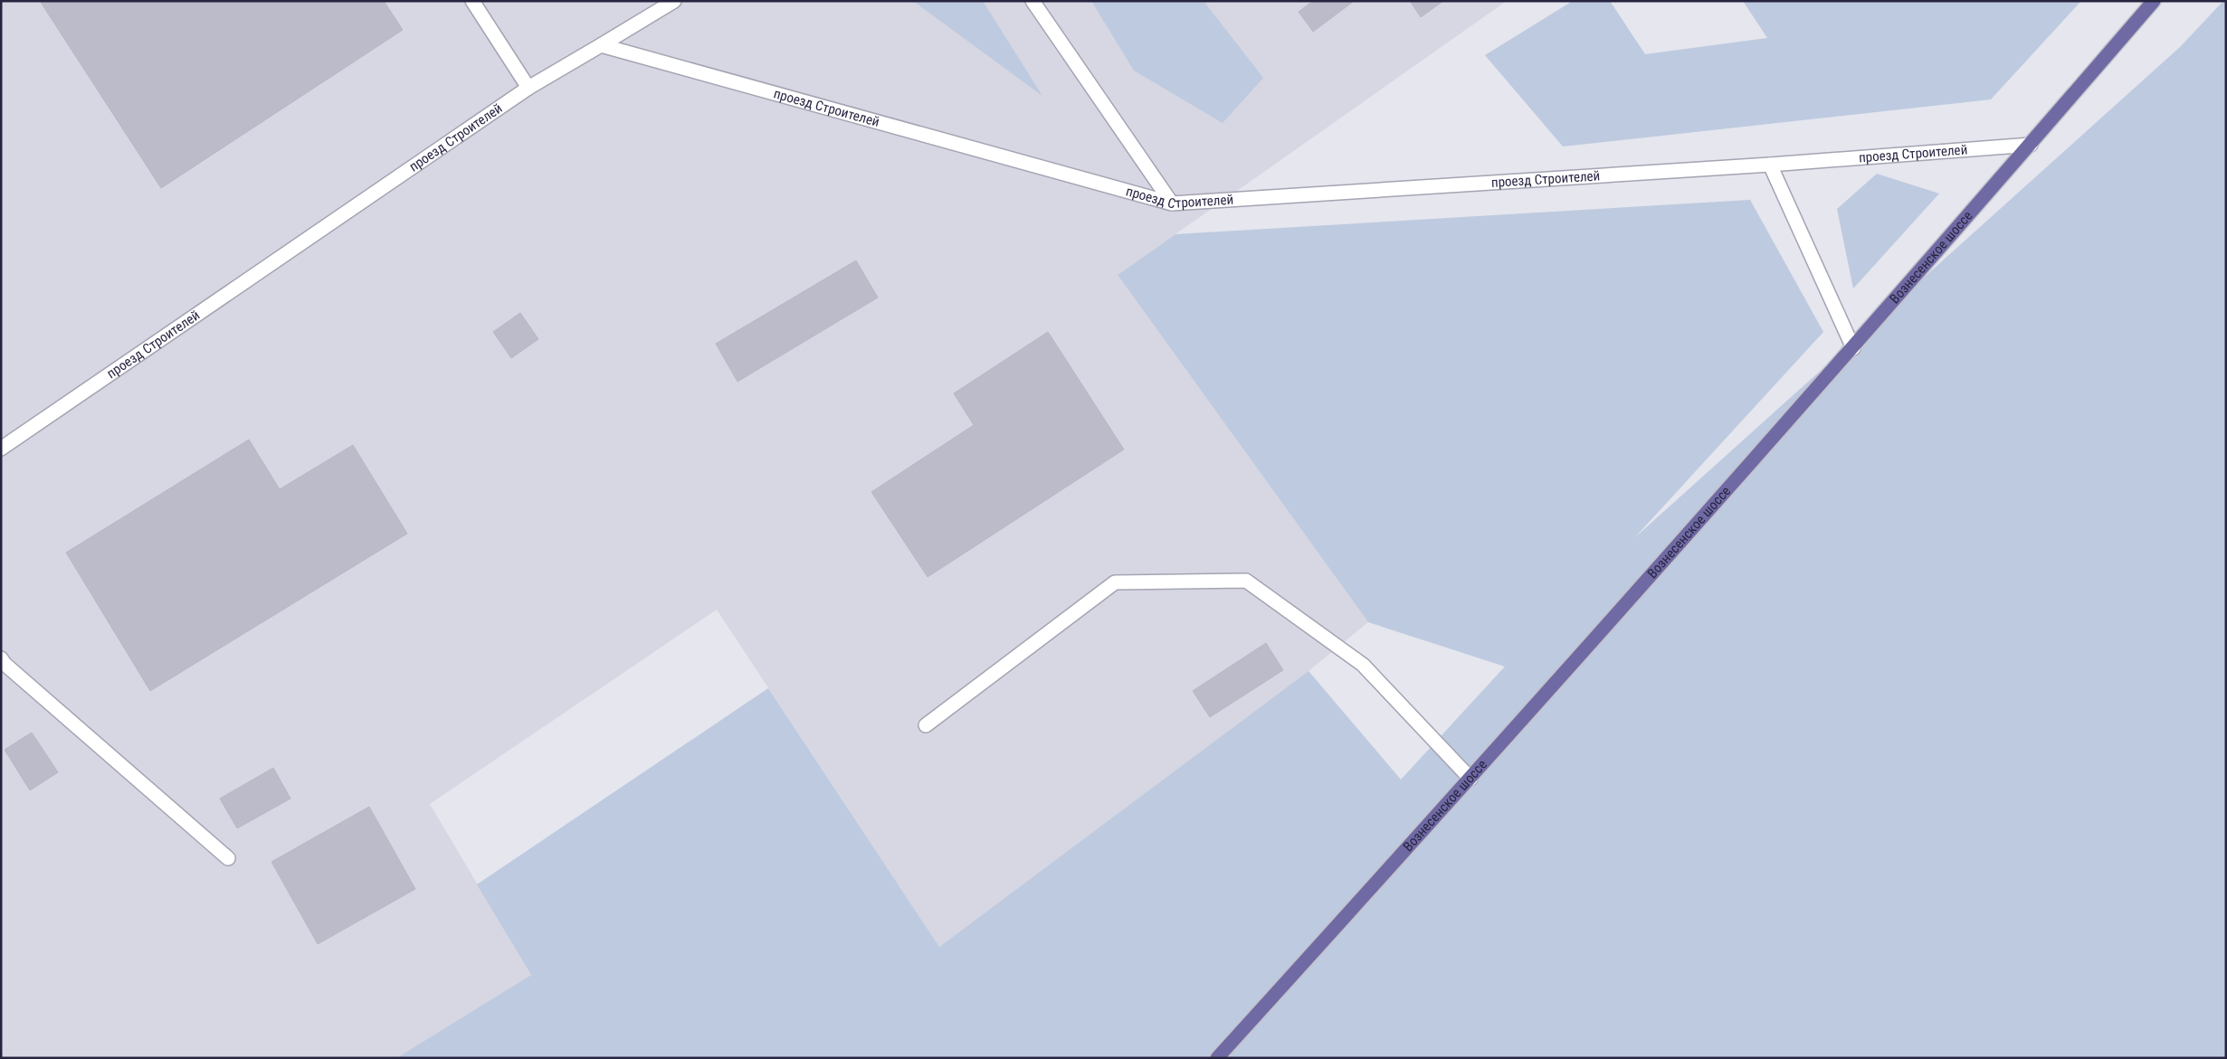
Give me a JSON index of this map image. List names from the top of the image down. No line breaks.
{"streets":{"main road":["Вознесенское шоссе"],"street":["проезд Строителей"]},"crossings":[["проезд Строителей","Вознесенское шоссе"]]}
